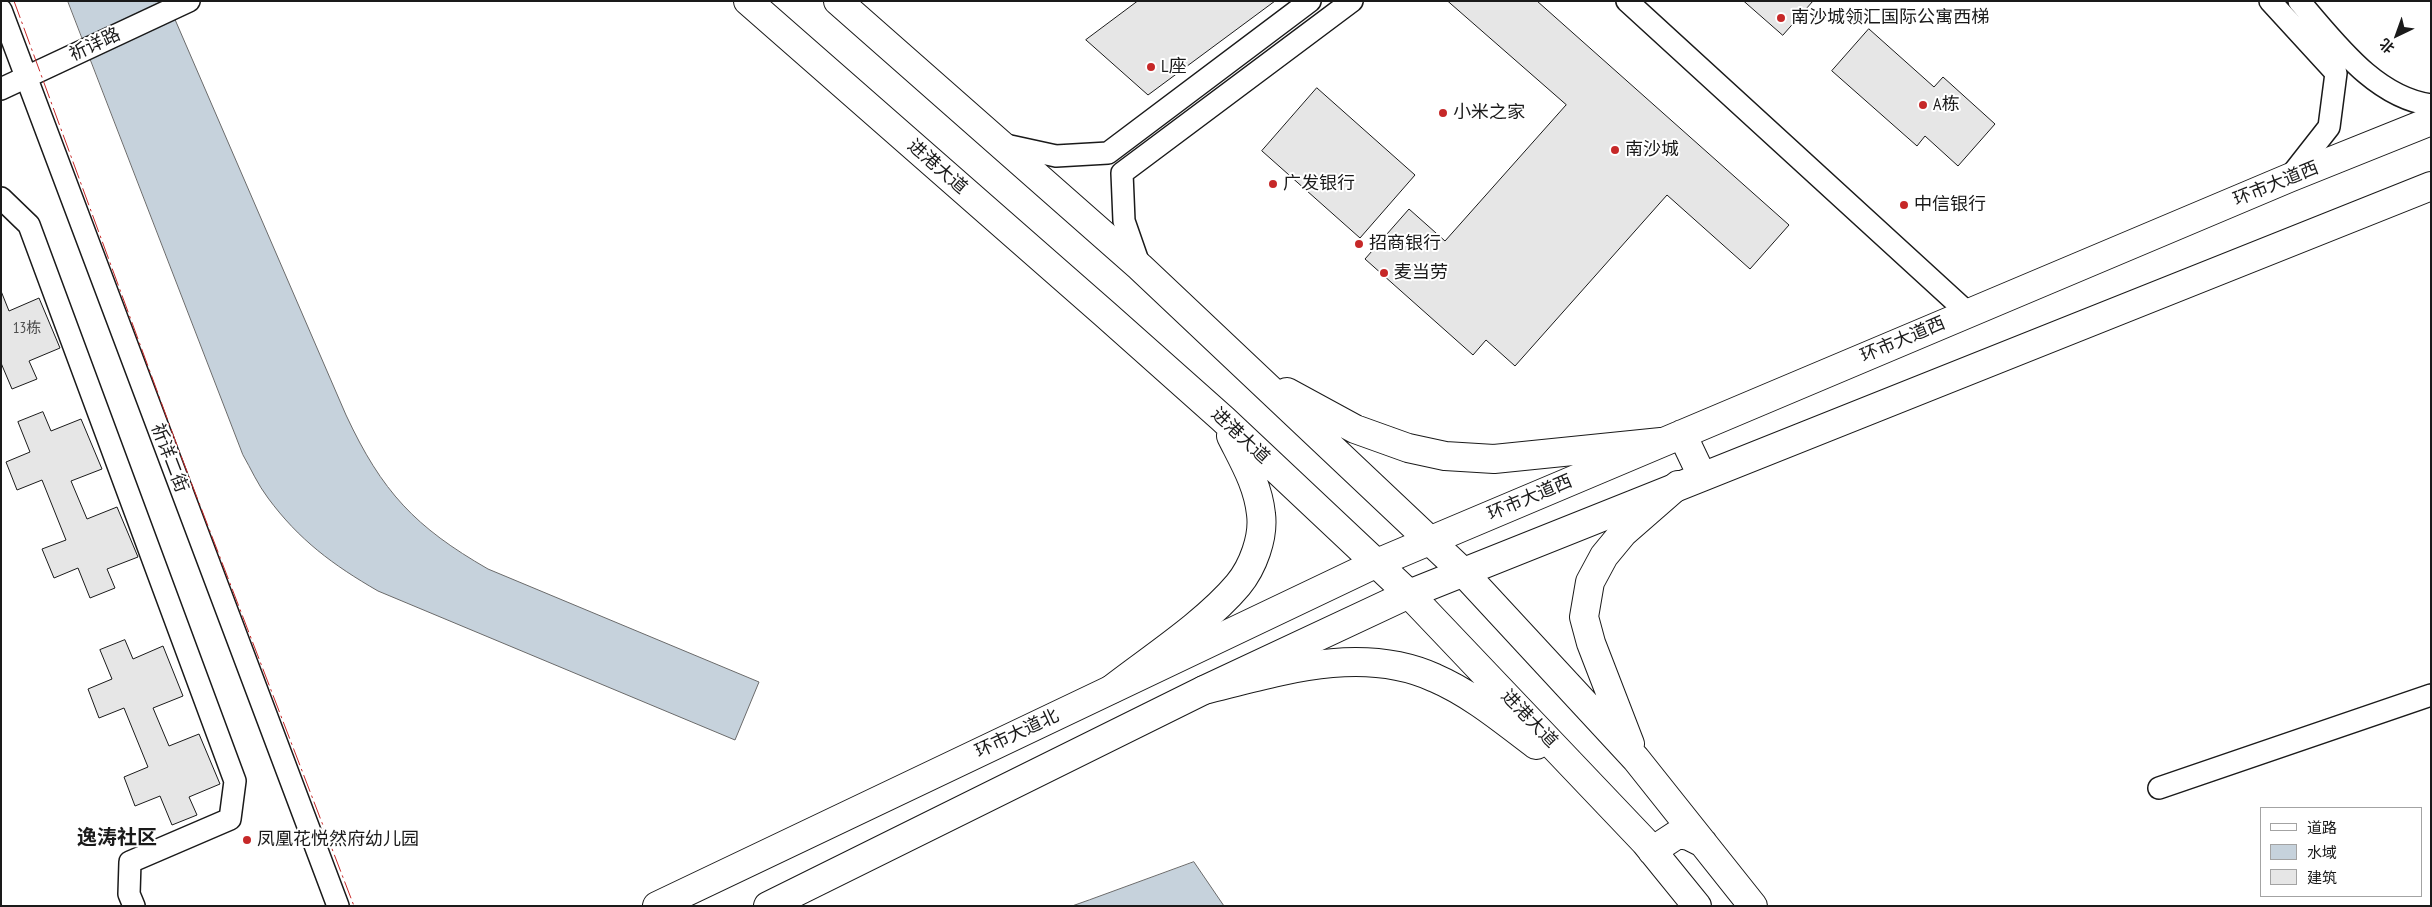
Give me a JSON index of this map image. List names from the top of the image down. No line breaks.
{"streets":{"main road":["进港大道","环市大道西","环市大道北"],"street":["祈详路","祈详二街"]},"crossings":[["祈详路","祈详二街"],["进港大道","环市大道西"],["进港大道","环市大道北"],["环市大道西","环市大道北"]],"districts":["逸涛社区"],"places":["南沙城领汇国际公寓西梯","L座","A栋","小米之家","南沙城","广发银行","中信银行","招商银行","麦当劳","凤凰花悦然府幼儿园"],"house_numbers":["13栋"],"legend":["道路","水域","建筑"],"north":"bottom left"}
